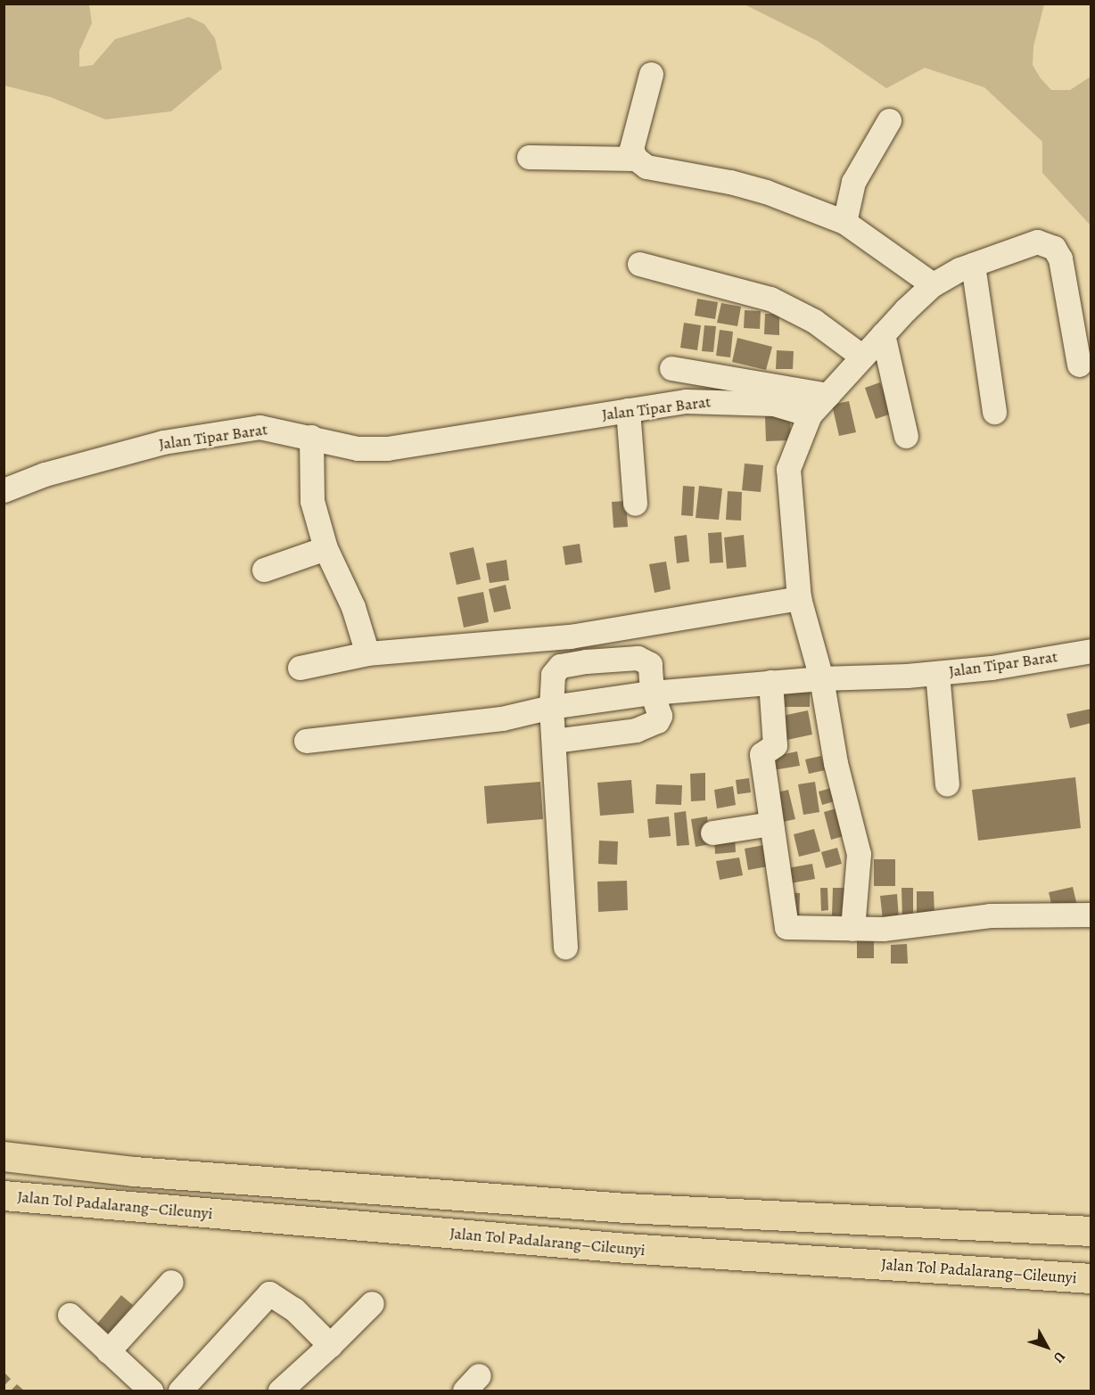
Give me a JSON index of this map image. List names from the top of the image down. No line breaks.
{"streets":{"highway":["Jalan Tol Padalarang–Cileunyi"],"street":["Jalan Tipar Barat"]},"north":"bottom right"}
